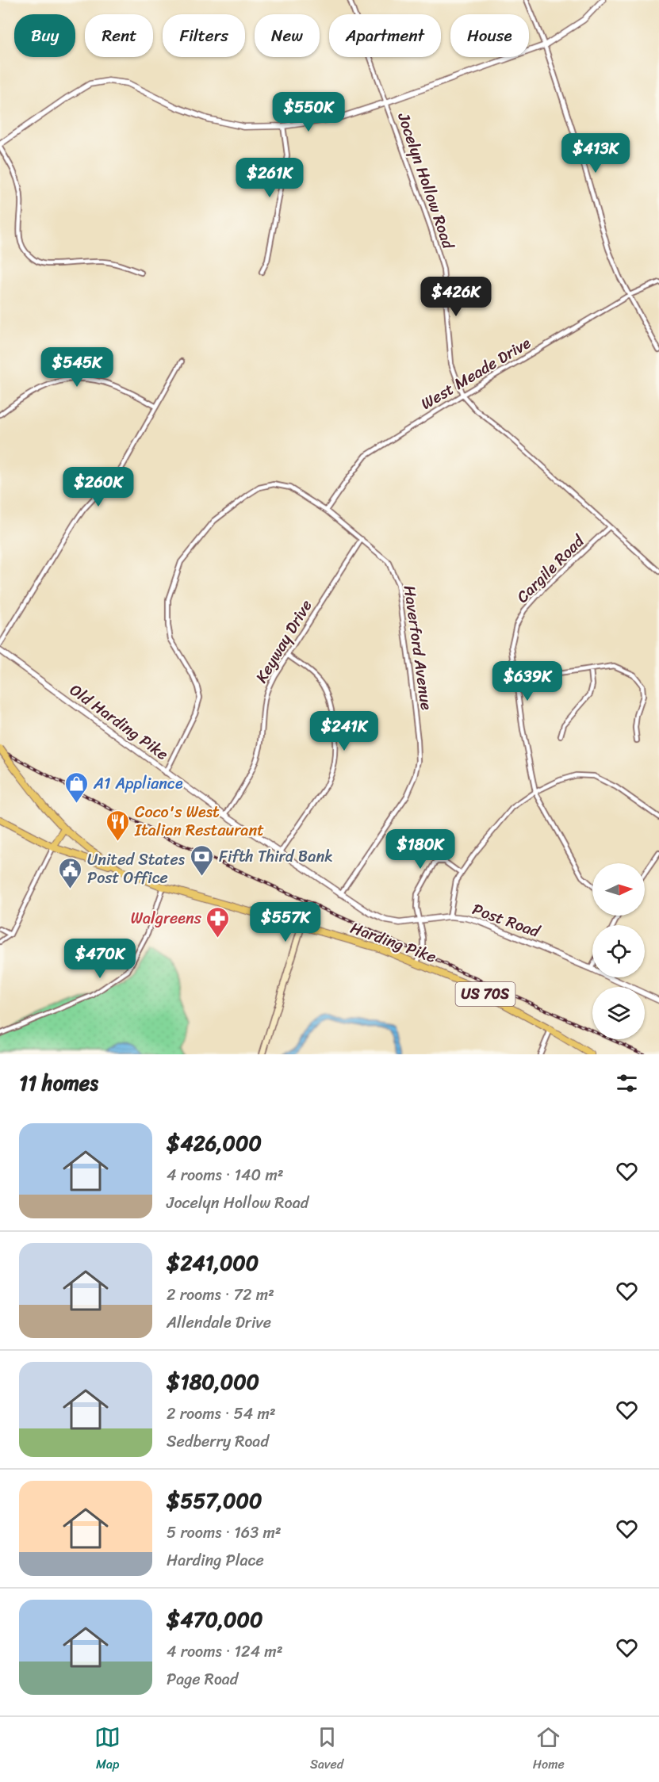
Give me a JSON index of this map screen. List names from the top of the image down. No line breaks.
{"streets":{"main road":["Harding Pike","US 70S"],"street":["Jocelyn Hollow Road","West Meade Drive","Cargile Road","Keyway Drive","Haverford Avenue","Old Harding Pike","Post Road"]},"crossings":[["Jocelyn Hollow Road","West Meade Drive"],["Jocelyn Hollow Road","Cargile Road"],["West Meade Drive","Haverford Avenue"],["Keyway Drive","Haverford Avenue"],["Keyway Drive","Old Harding Pike"],["Haverford Avenue","Old Harding Pike"],["Haverford Avenue","Post Road"],["Old Harding Pike","Post Road"]],"places":{"shop":["A1 Appliance"],"restaurant":["Coco's West Italian Restaurant"],"bank":["Fifth Third Bank"],"public building":["United States Post Office"],"pharmacy":["Walgreens"]},"north":"right","page":{"chip":["Buy","Rent","Filters","New","Apartment","House"],"price":["$550K","$413K","$261K","$426K","$545K","$260K","$639K","$241K","$180K","$557K","$470K"],"heading":"11 homes","list":[{"name":"$426,000","note":"4 rooms · 140 m² · Jocelyn Hollow Road"},{"name":"$241,000","note":"2 rooms · 72 m² · Allendale Drive"},{"name":"$180,000","note":"2 rooms · 54 m² · Sedberry Road"},{"name":"$557,000","note":"5 rooms · 163 m² · Harding Place"},{"name":"$470,000","note":"4 rooms · 124 m² · Page Road"}],"tabs":["Map","Saved","Home"]}}
